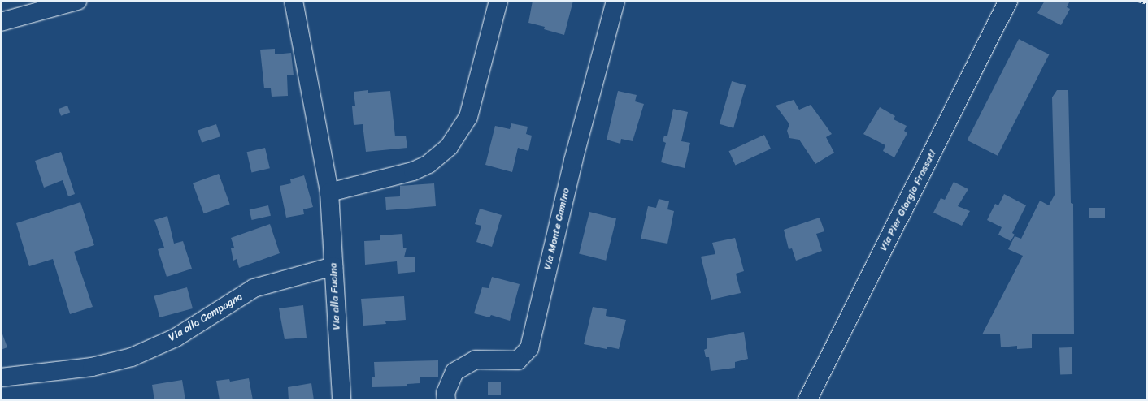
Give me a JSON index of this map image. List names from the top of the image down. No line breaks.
{"streets":{"street":["Via Pier Giorgio Frassati","Via Monte Camino","Via alla Fucina","Via alla Campagna"]},"crossings":[["Via alla Fucina","Via alla Campagna"]]}
